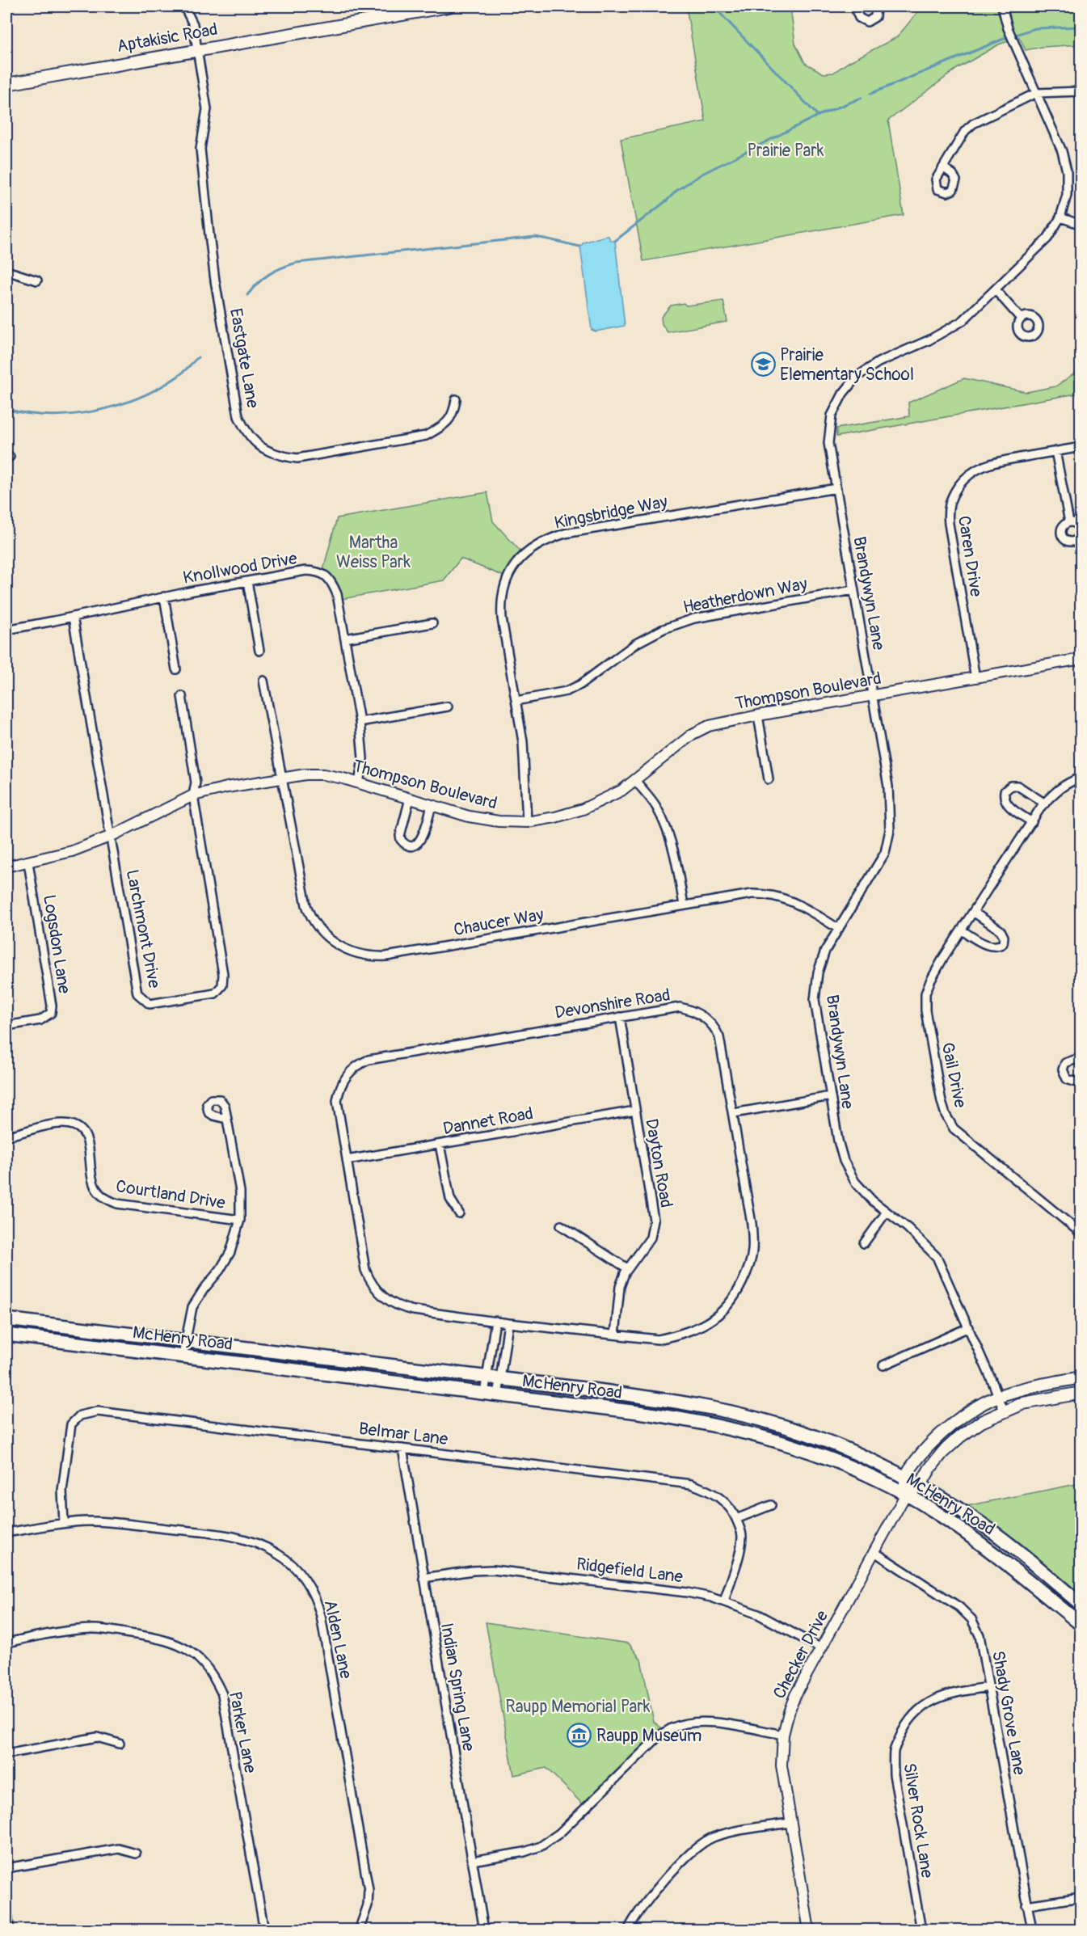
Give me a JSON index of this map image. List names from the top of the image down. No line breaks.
{"streets":{"main road":["Aptakisic Road","McHenry Road"],"street":["Eastgate Lane","Kingsbridge Way","Caren Drive","Knollwood Drive","Brandywyn Lane","Heatherdown Way","Thompson Boulevard","Chaucer Way","Larchmont Drive","Logsdon Lane","Devonshire Road","Gail Drive","Dannet Road","Dayton Road","Courtland Drive","Belmar Lane","Ridgefield Lane","Alden Lane","Checker Drive","Indian Spring Lane","Shady Grove Lane","Parker Lane","Silver Rock Lane"]},"crossings":[["Aptakisic Road","Eastgate Lane"],["Kingsbridge Way","Brandywyn Lane"],["Kingsbridge Way","Heatherdown Way"],["Kingsbridge Way","Thompson Boulevard"],["Caren Drive","Thompson Boulevard"],["Knollwood Drive","Thompson Boulevard"],["Knollwood Drive","Larchmont Drive"],["Brandywyn Lane","Heatherdown Way"],["Brandywyn Lane","Thompson Boulevard"],["Brandywyn Lane","Chaucer Way"],["Thompson Boulevard","Chaucer Way"],["Thompson Boulevard","Larchmont Drive"],["Thompson Boulevard","Logsdon Lane"],["Devonshire Road","Dannet Road"],["Devonshire Road","Dayton Road"],["Dannet Road","Dayton Road"],["McHenry Road","Checker Drive"],["Belmar Lane","Ridgefield Lane"],["Belmar Lane","Alden Lane"],["Belmar Lane","Indian Spring Lane"],["Ridgefield Lane","Checker Drive"],["Ridgefield Lane","Indian Spring Lane"],["Checker Drive","Shady Grove Lane"],["Shady Grove Lane","Silver Rock Lane"]],"parks":["Prairie Park","Martha Weiss Park","Raupp Memorial Park"],"places":{"school or university":["Prairie Elementary School"],"museum":["Raupp Museum"]}}
